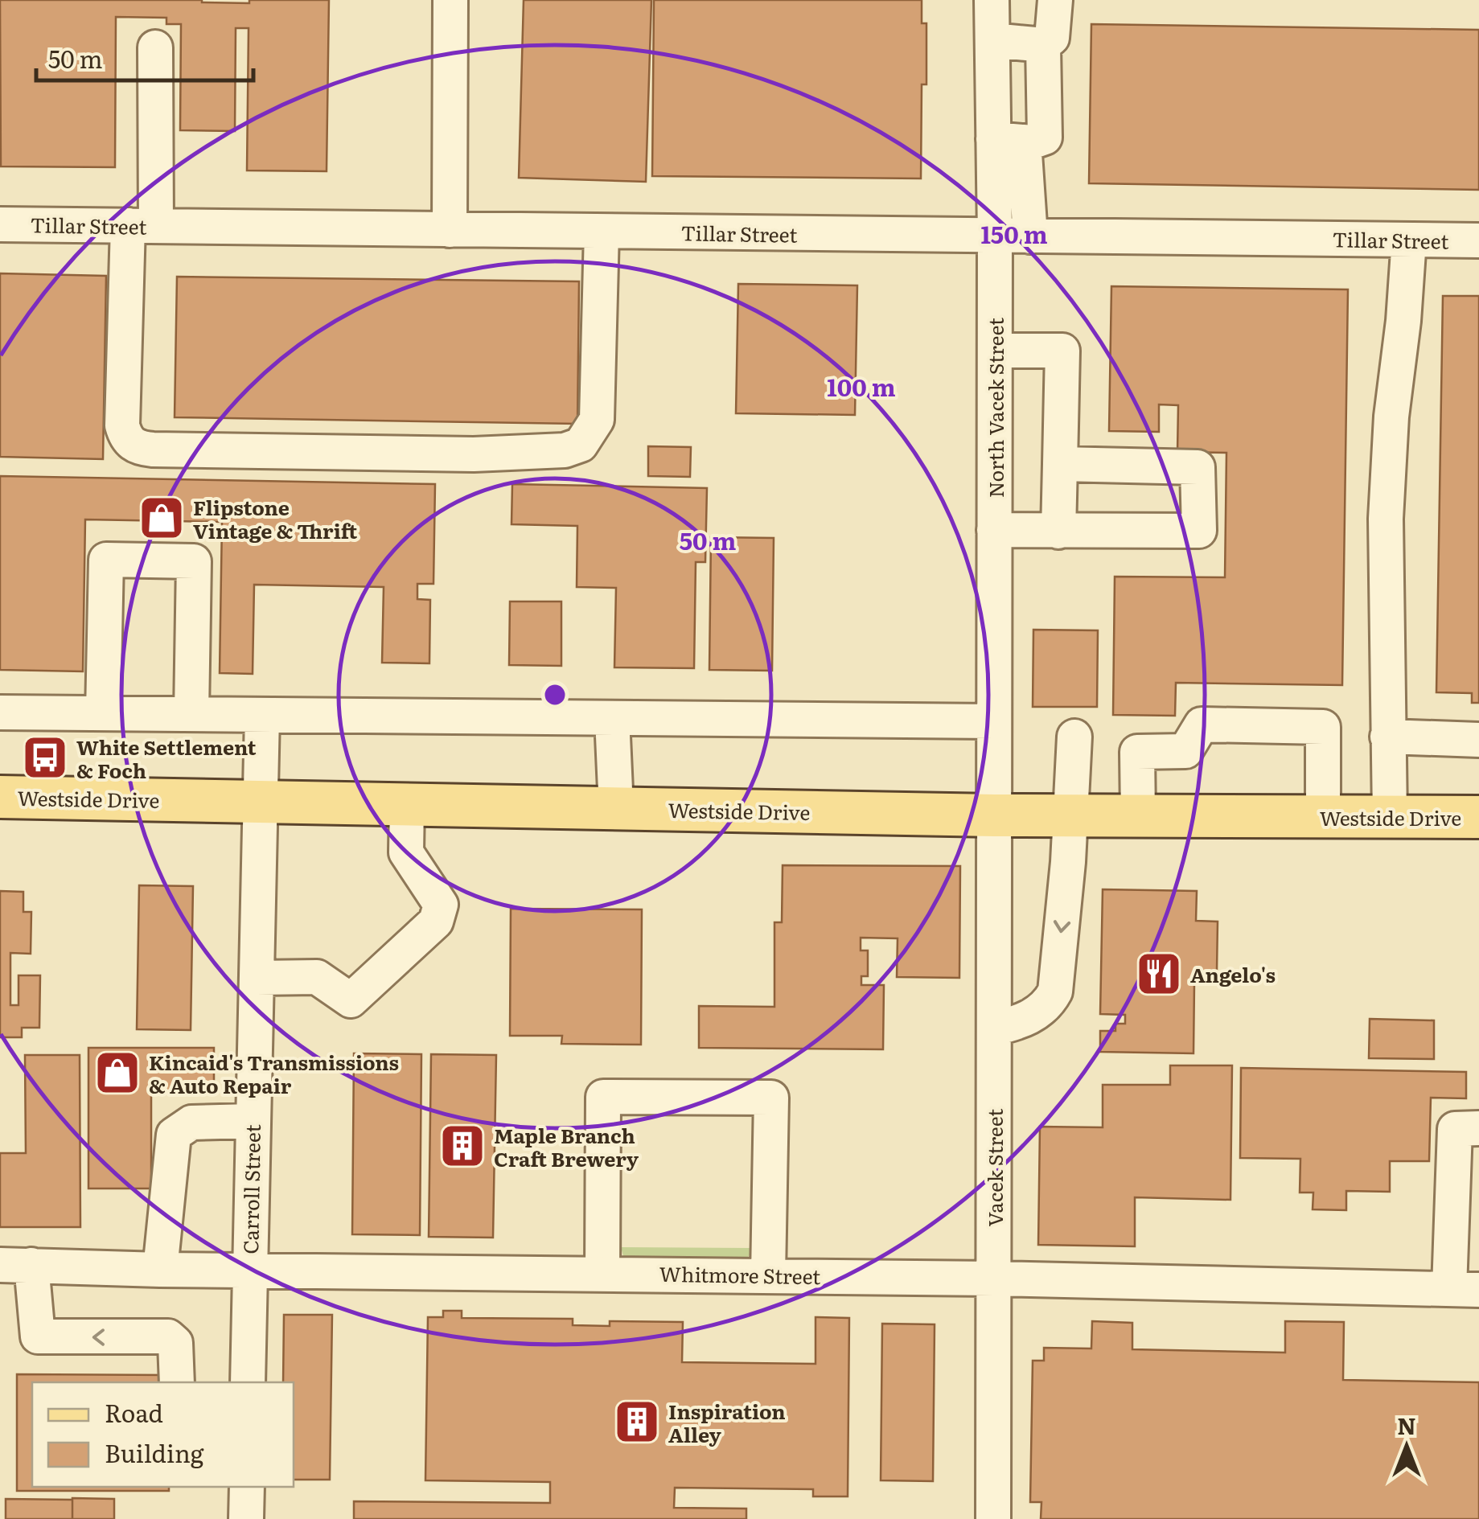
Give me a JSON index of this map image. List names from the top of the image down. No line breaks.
{"streets":{"main road":["Westside Drive"],"street":["Tillar Street","North Vacek Street","Vacek Street","Carroll Street","Whitmore Street"]},"crossings":[["Tillar Street","North Vacek Street"],["North Vacek Street","Westside Drive"],["North Vacek Street","Vacek Street"],["Westside Drive","Vacek Street"],["Westside Drive","Carroll Street"],["Vacek Street","Whitmore Street"],["Carroll Street","Whitmore Street"]],"places":{"shop":["Flipstone Vintage & Thrift","Kincaid's Transmissions & Auto Repair"],"bus stop":["White Settlement & Foch"],"restaurant":["Angelo's"],"building":["Maple Branch Craft Brewery","Inspiration Alley"]},"legend":["Road","Building"],"scale_bar":"50 m","north":"top","rings":["150 m","100 m","50 m"]}
